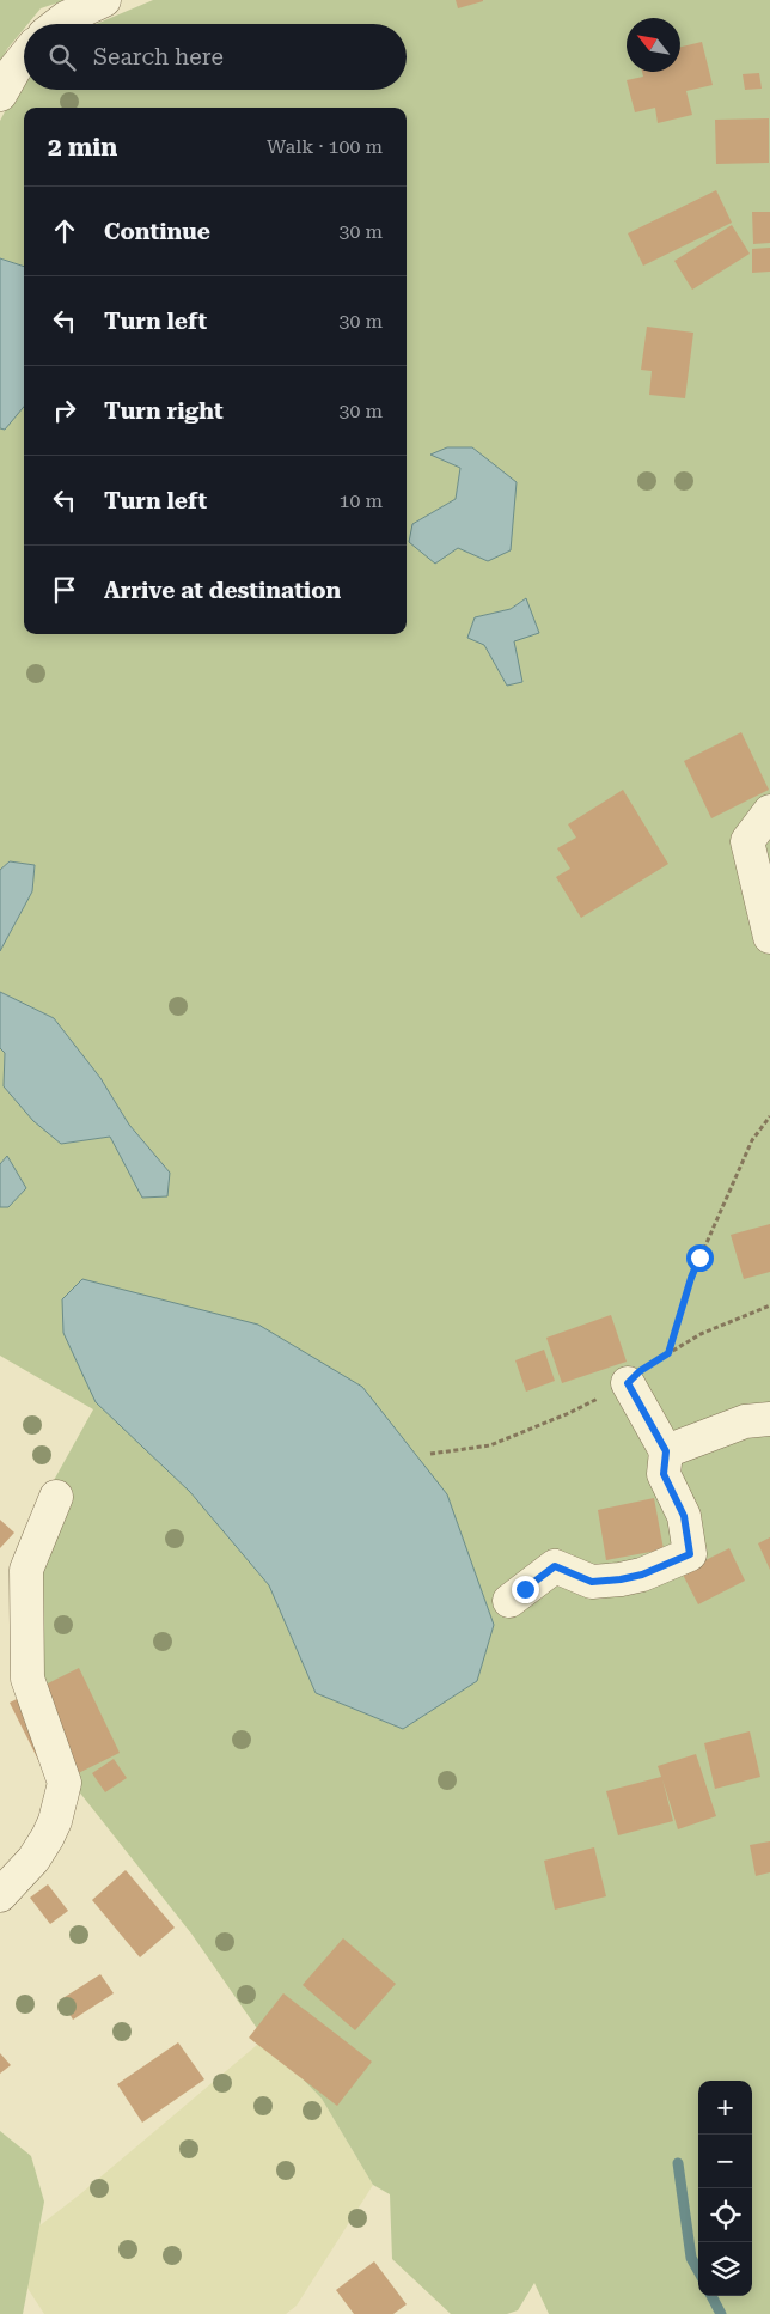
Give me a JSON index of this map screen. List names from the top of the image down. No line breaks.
{"north":"top left","page":{"search":"Search here","heading":["2 min","Walk · 100 m"],"list":[["Continue","30 m"],["Turn left","30 m"],["Turn right","30 m"],["Turn left","10 m"],"Arrive at destination"],"map_buttons":["+","−"]}}
